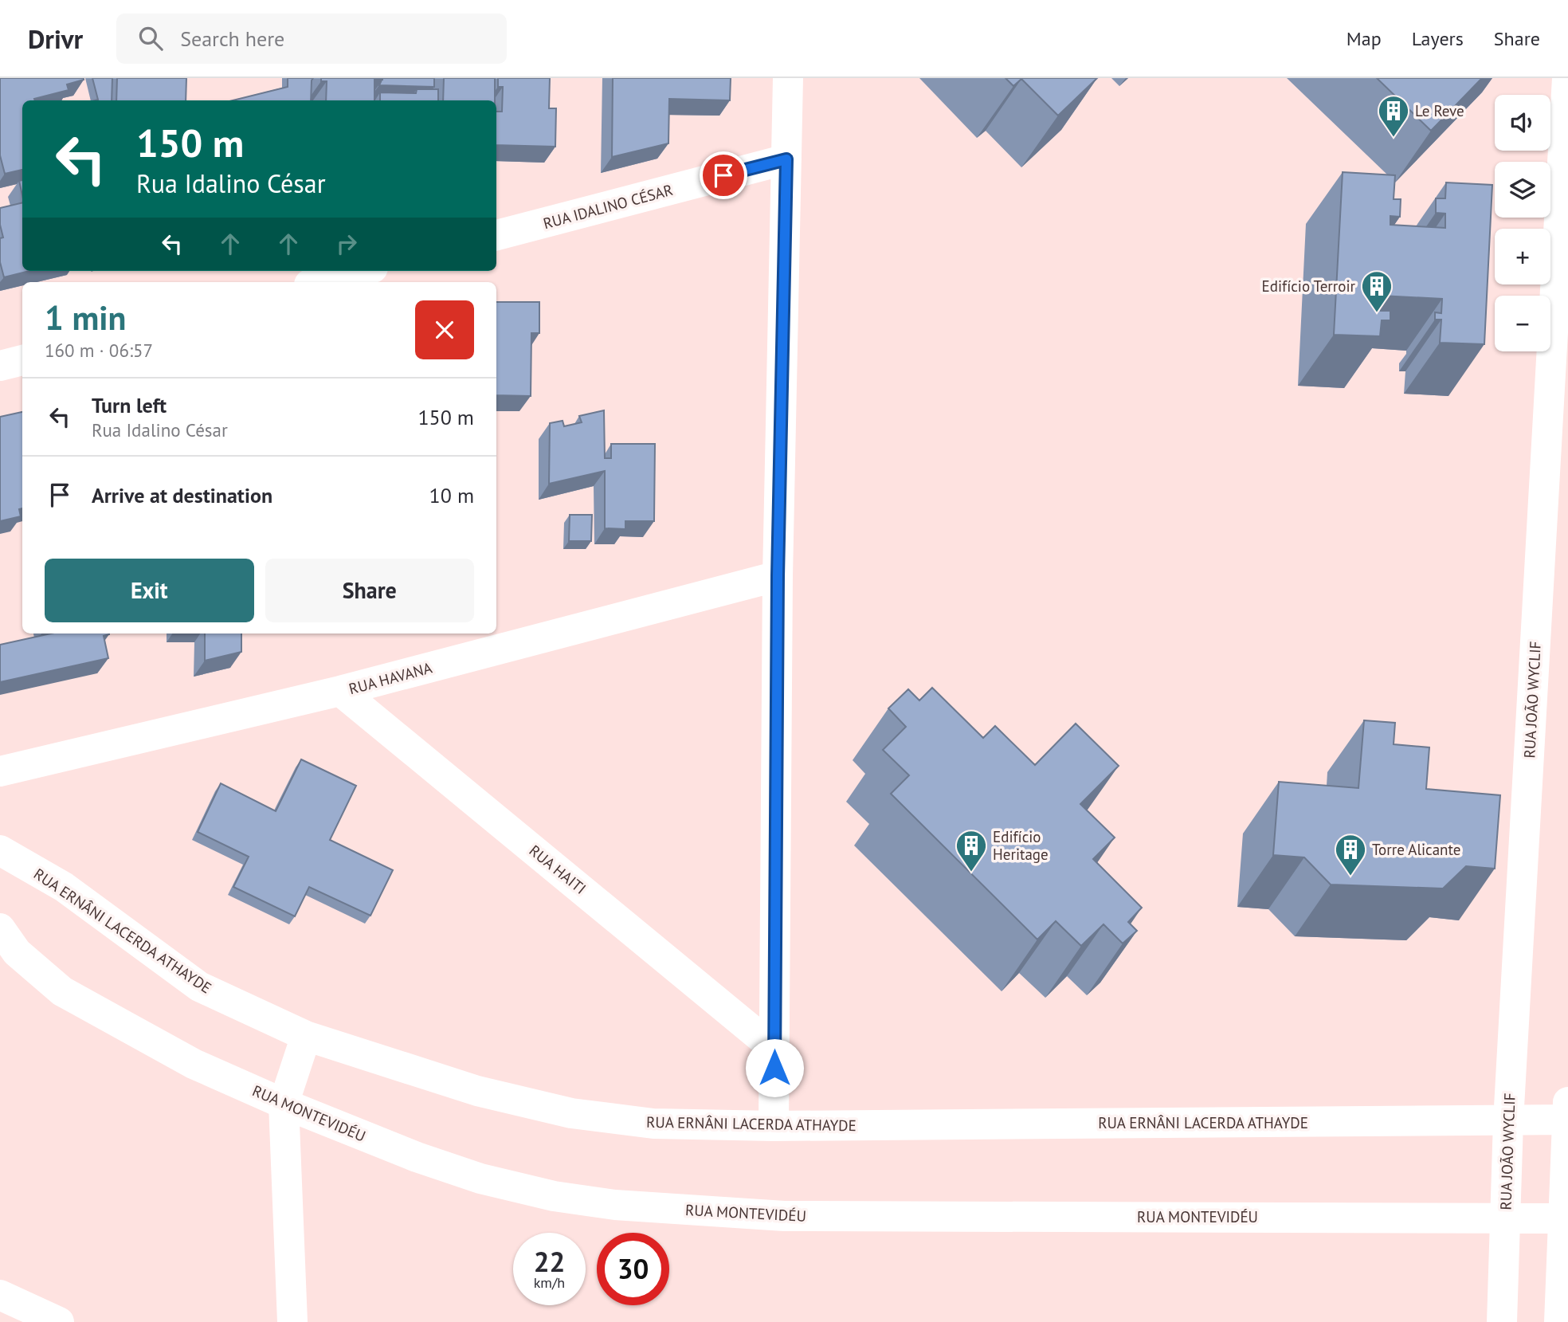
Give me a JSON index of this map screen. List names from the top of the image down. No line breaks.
{"streets":{"street":["RUA IDALINO CÉSAR","RUA HAVANA","RUA JOÃO WYCLIF","RUA HAITI","RUA ERNÂNI LACERDA ATHAYDE","RUA MONTEVIDÉU"]},"crossings":[["RUA HAVANA","RUA HAITI"],["RUA JOÃO WYCLIF","RUA ERNÂNI LACERDA ATHAYDE"],["RUA JOÃO WYCLIF","RUA MONTEVIDÉU"]],"places":{"building":["Le Reve","Edifício Terroir","Edifício Heritage","Torre Alicante"]},"page":{"header":"Drivr","search":"Search here","nav":["Map","Layers","Share"],"map_buttons":["+","−"],"turn":["150 m","Rua Idalino César"],"heading":["1 min","160 m · 06:57"],"list":[{"name":"Turn left","note":"Rua Idalino César","value":"150 m"},{"name":"Arrive at destination","value":"10 m"}],"buttons":["Exit","Share"],"speed":"22 km/h","limit":"30"}}
